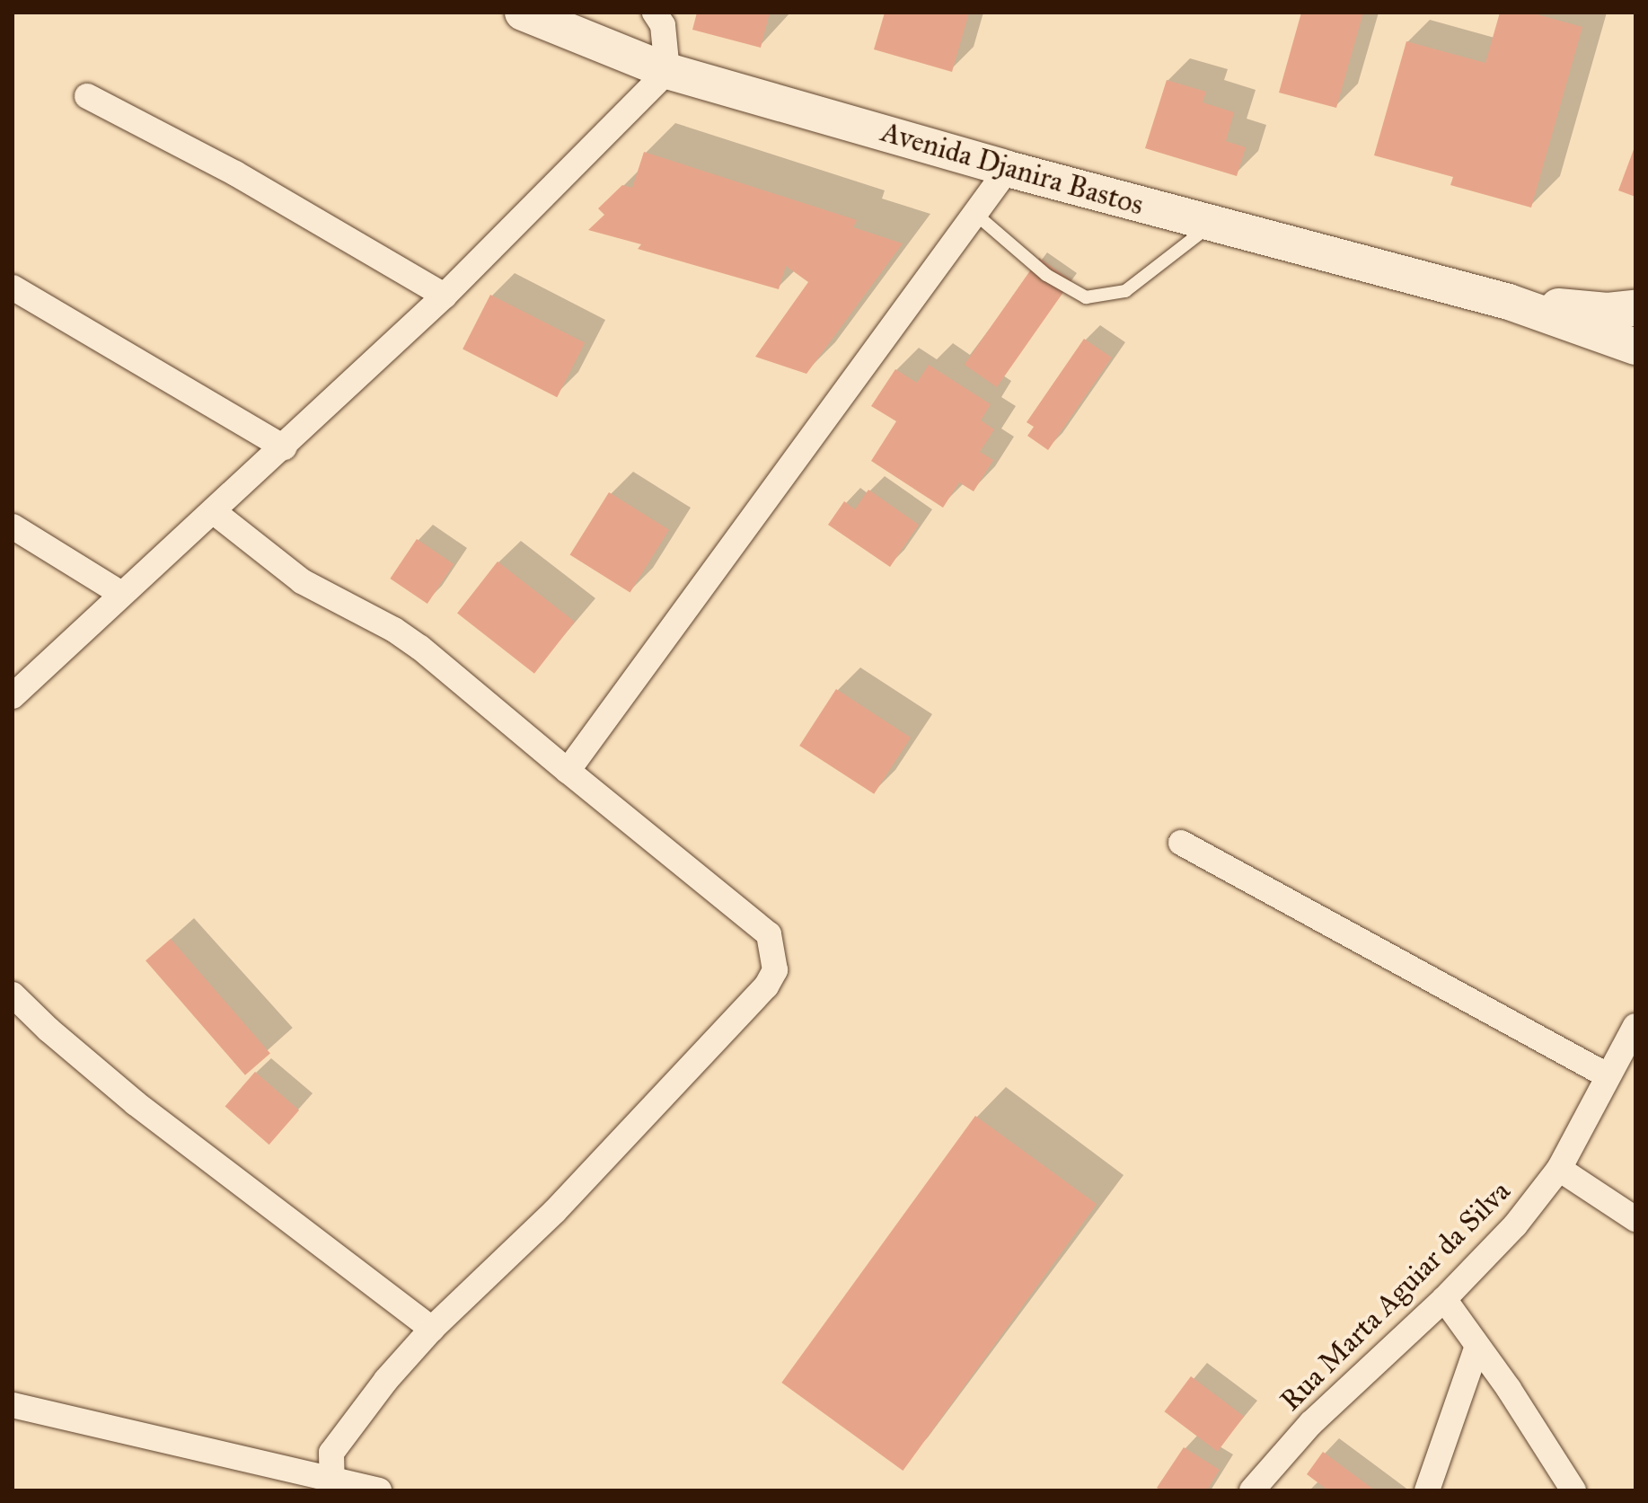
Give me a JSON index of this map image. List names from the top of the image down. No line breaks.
{"streets":{"main road":["Avenida Djanira Bastos"],"street":["Rua Marta Aguiar da Silva"]}}
